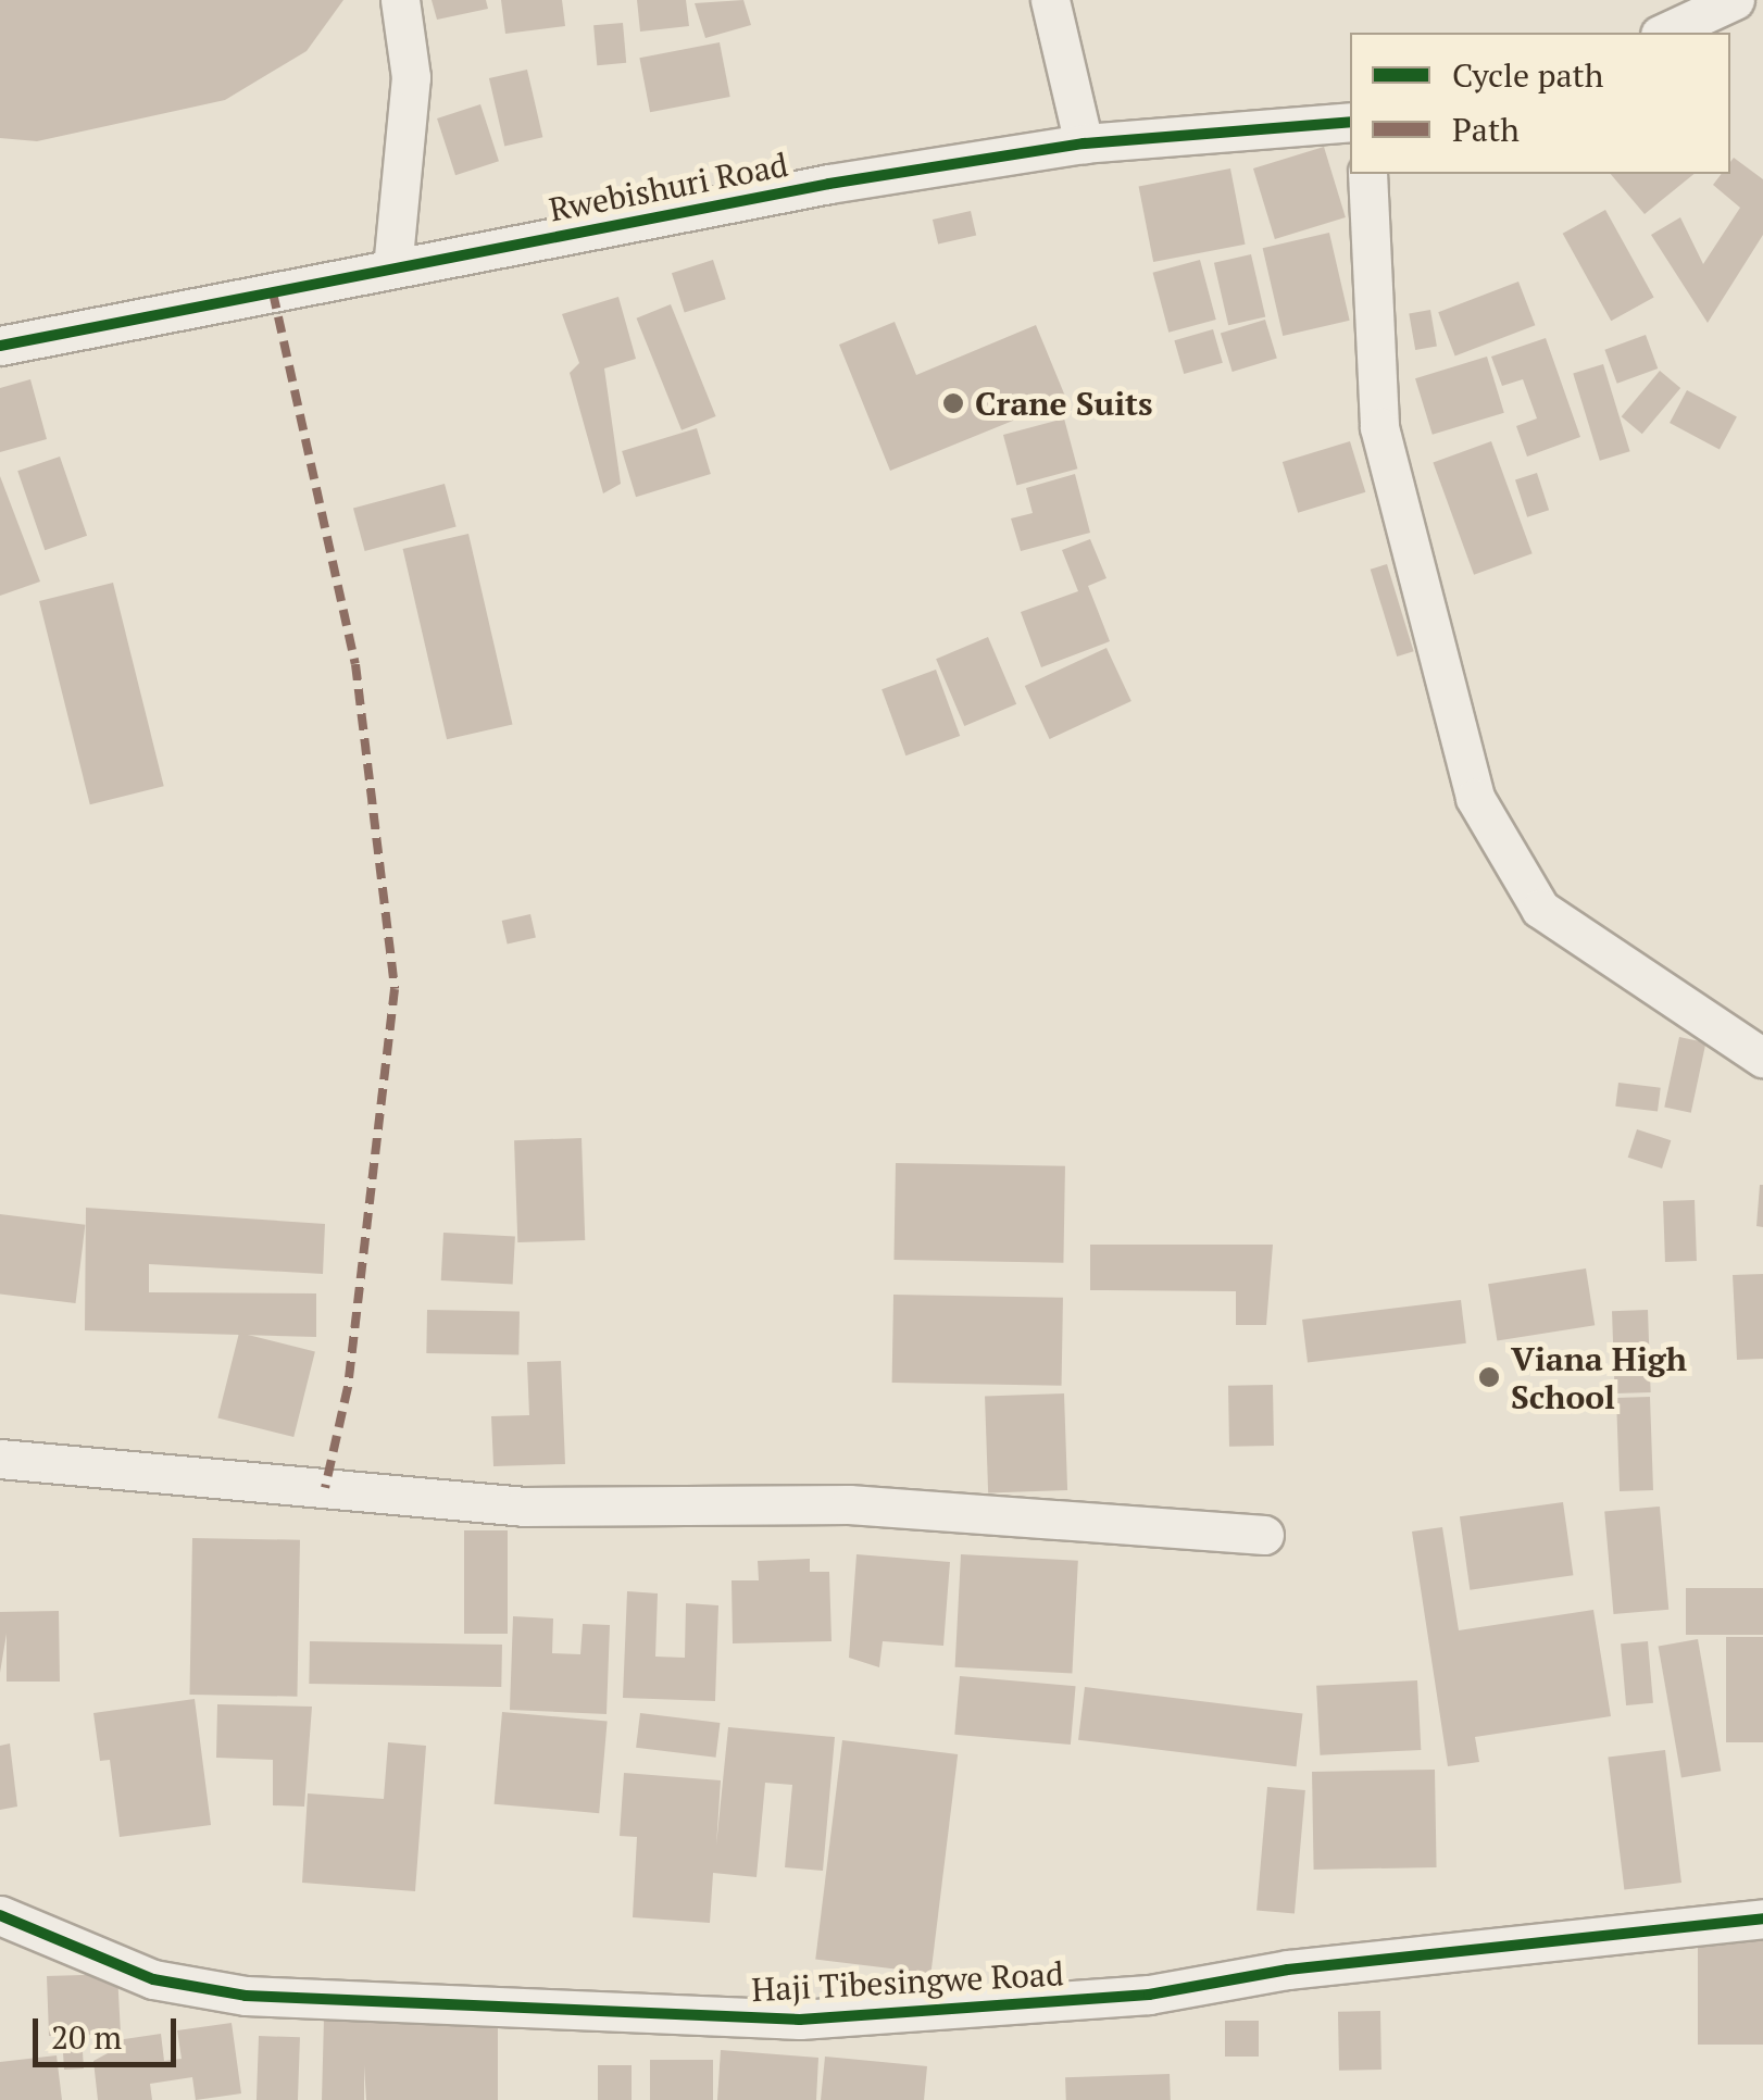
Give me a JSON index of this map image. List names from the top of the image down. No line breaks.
{"streets":{"street":["Rwebishuri Road","Haji Tibesingwe Road"]},"places":["Crane Suits","Viana High School"],"legend":["Cycle path","Path"],"scale_bar":"20 m"}
